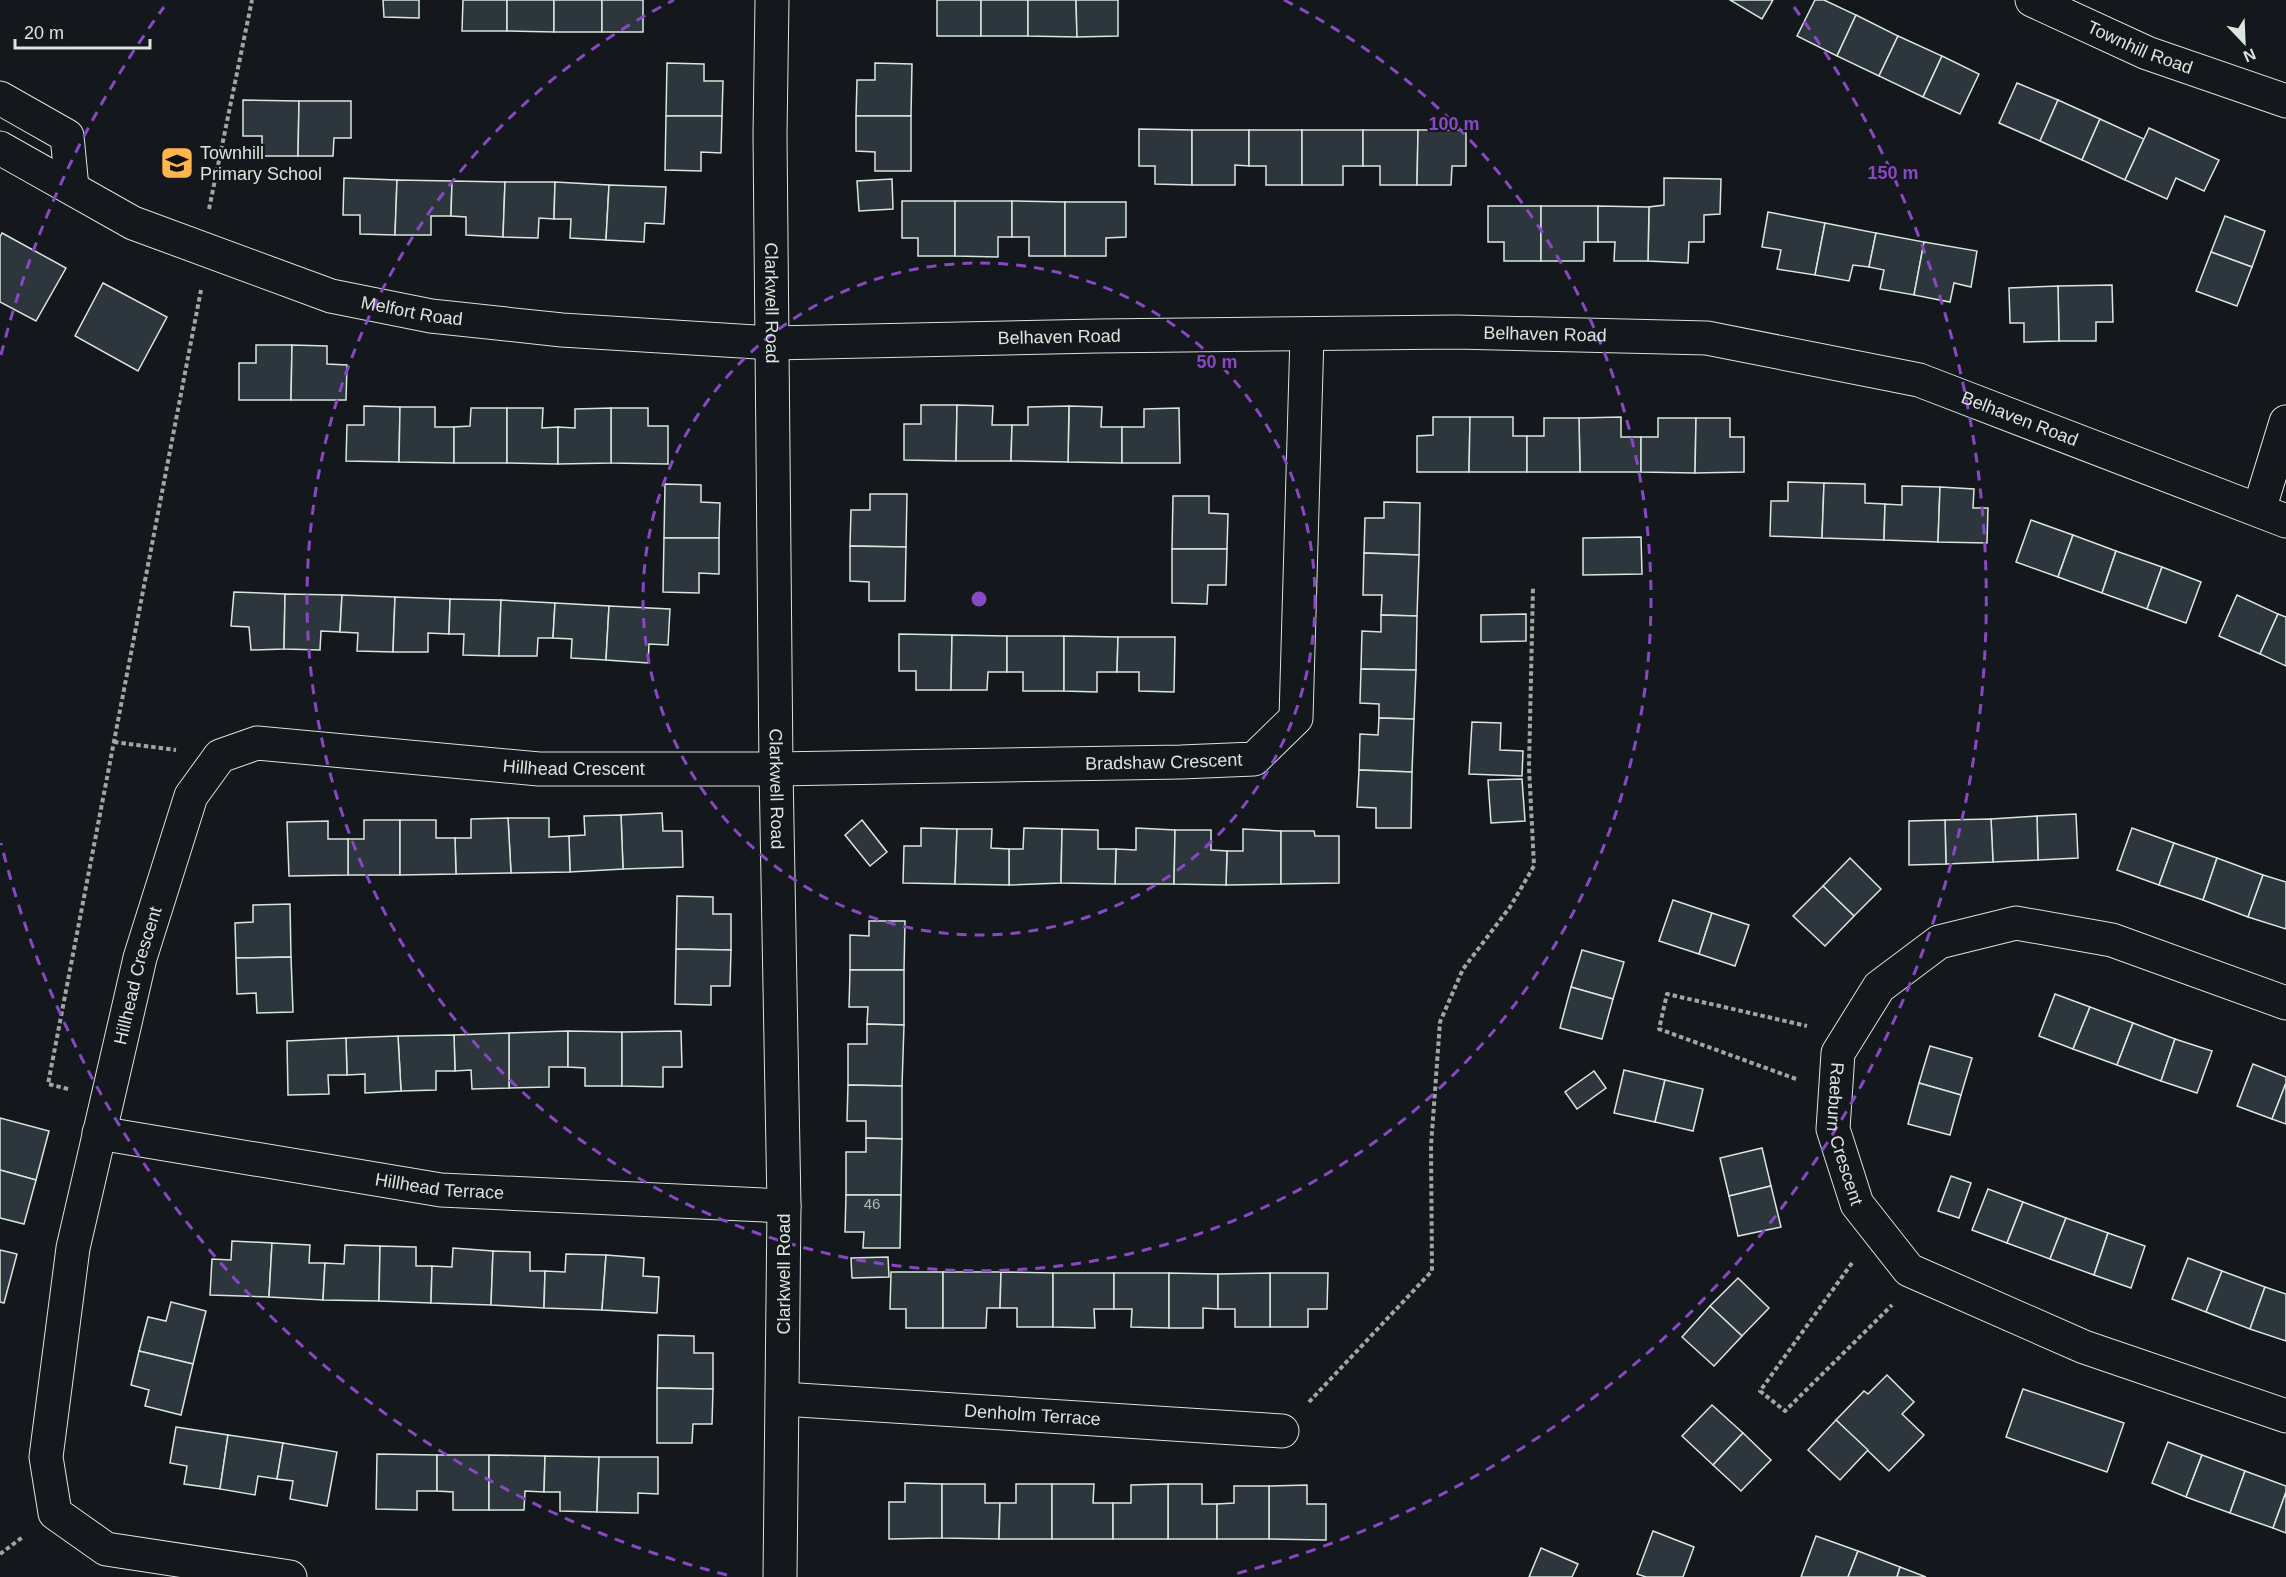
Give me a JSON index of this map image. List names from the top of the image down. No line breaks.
{"streets":{"street":["Townhill Road","Clarkwell Road","Melfort Road","Belhaven Road","Bradshaw Crescent","Hillhead Crescent","Raeburn Crescent","Hillhead Terrace","Denholm Terrace"]},"crossings":[["Clarkwell Road","Melfort Road"],["Clarkwell Road","Belhaven Road"],["Clarkwell Road","Bradshaw Crescent"],["Clarkwell Road","Hillhead Crescent"],["Clarkwell Road","Hillhead Terrace"],["Clarkwell Road","Denholm Terrace"],["Melfort Road","Belhaven Road"],["Belhaven Road","Bradshaw Crescent"],["Bradshaw Crescent","Hillhead Crescent"],["Hillhead Crescent","Hillhead Terrace"]],"places":{"school or university":["Townhill Primary School"]},"house_numbers":["46"],"scale_bar":"20 m","north":"bottom right","rings":["100 m","150 m","50 m"]}
